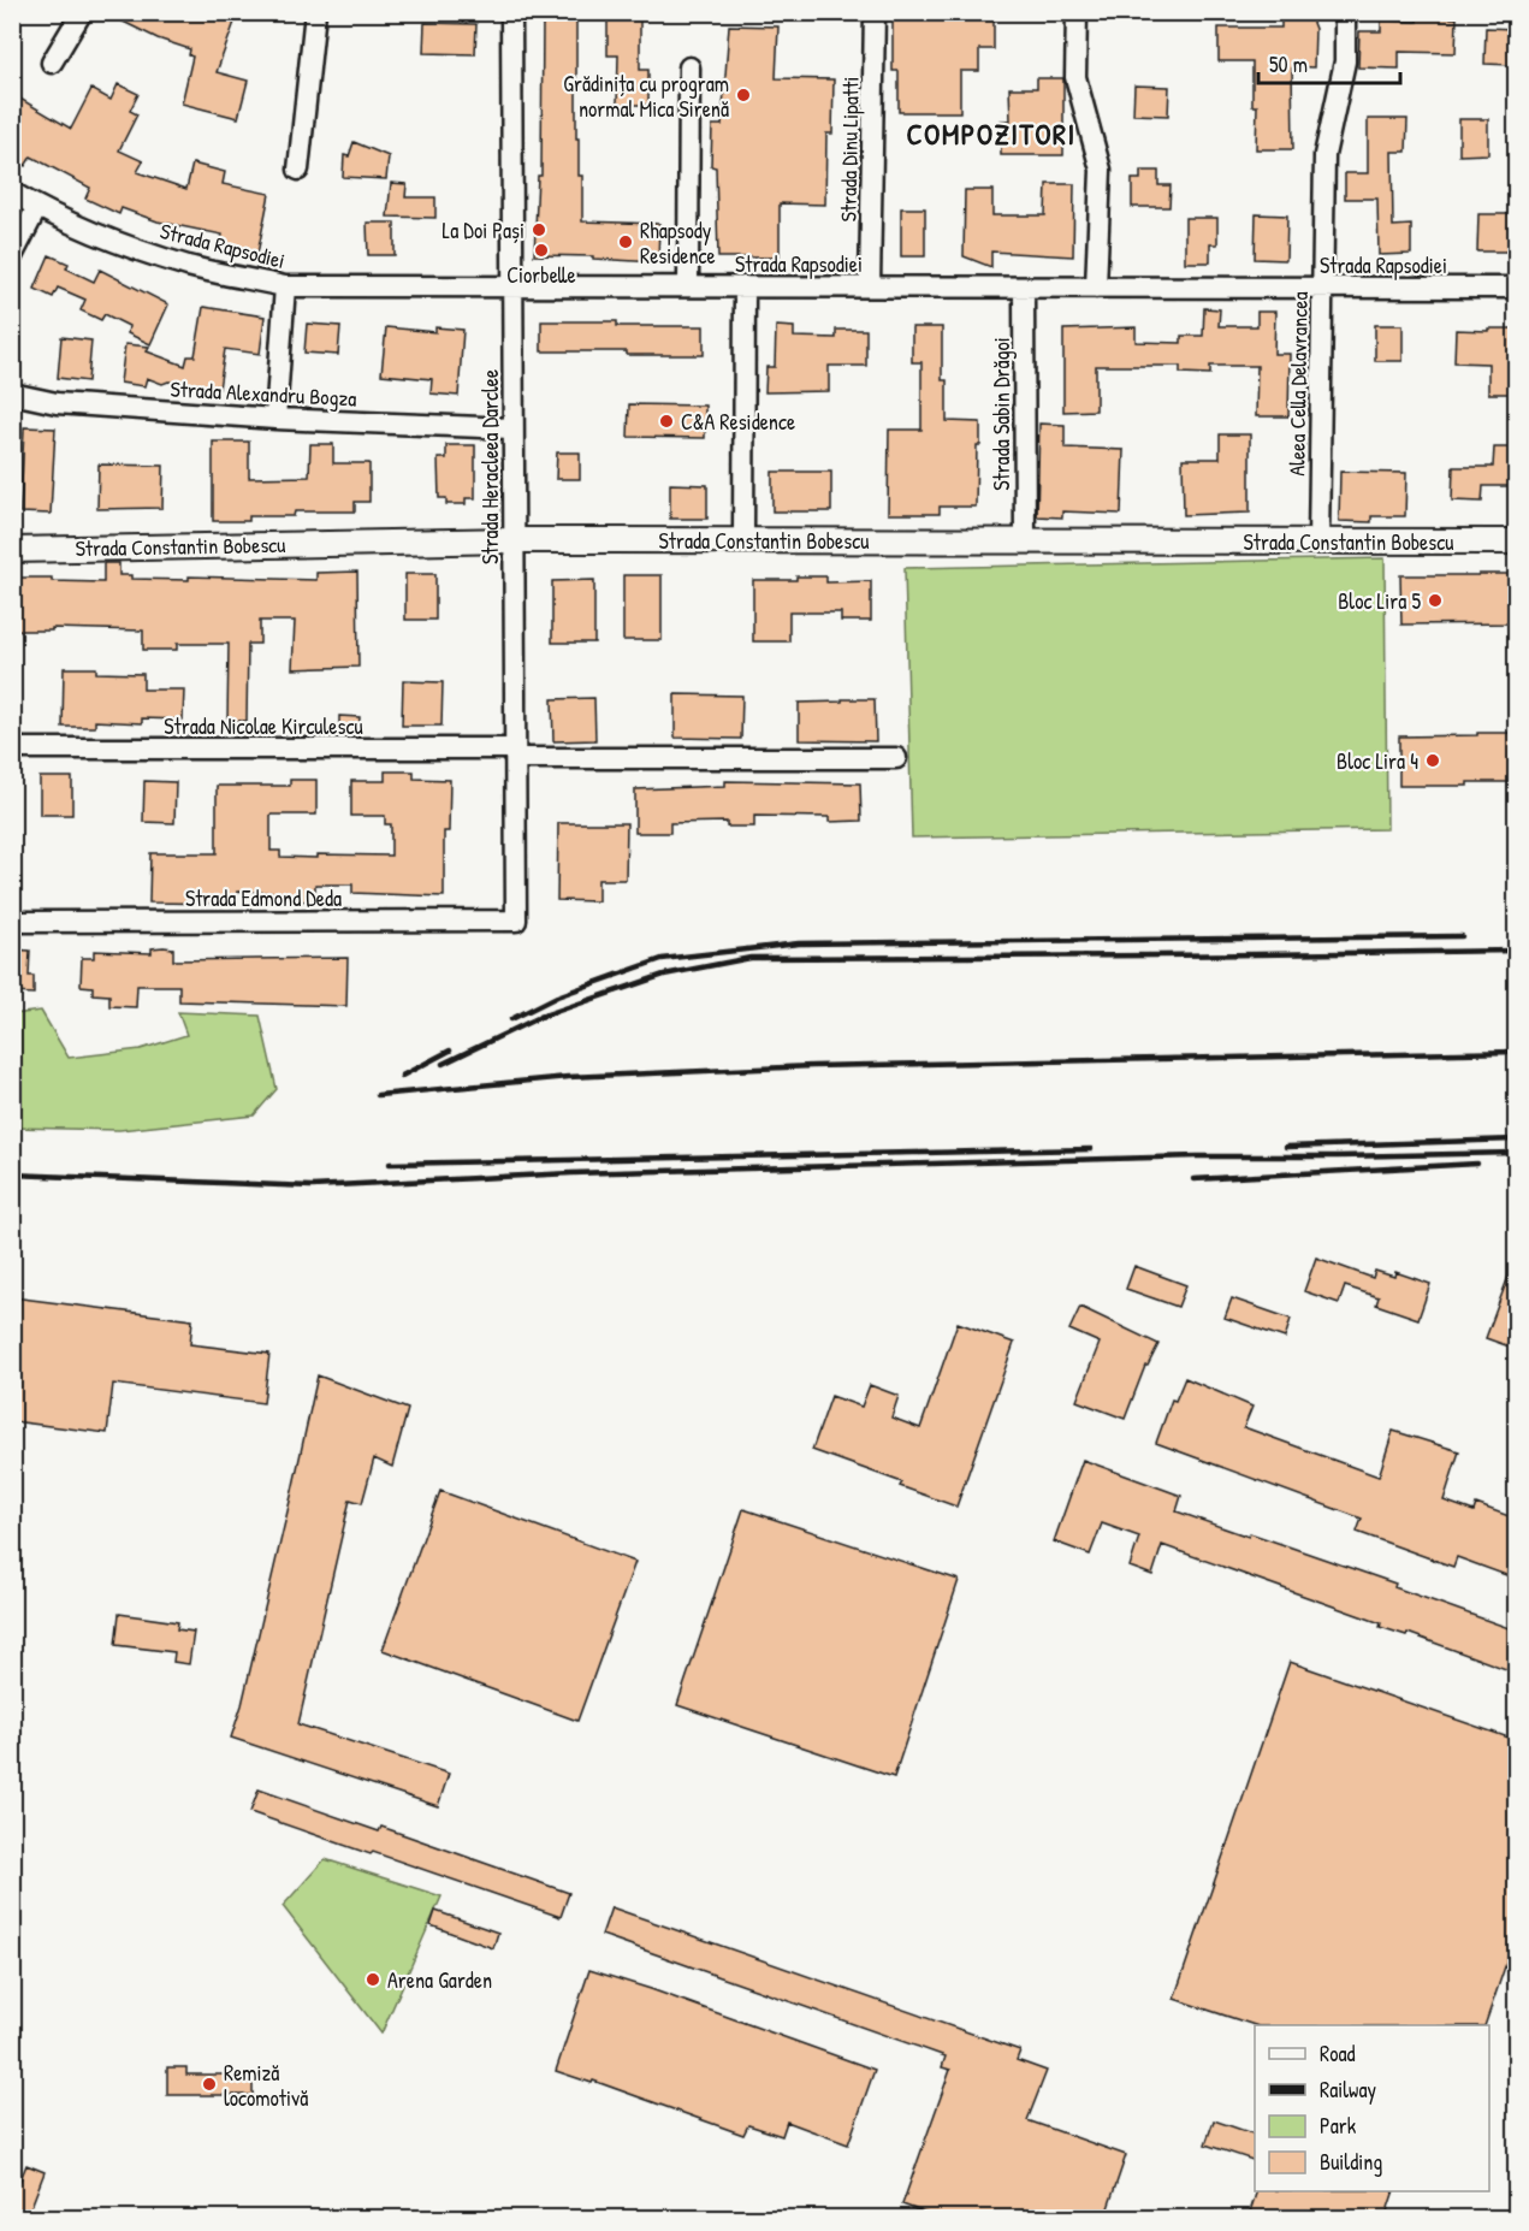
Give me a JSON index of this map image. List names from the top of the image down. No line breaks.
{"streets":{"street":["Strada Dinu Lipatti","Strada Rapsodiei","Aleea Cella Delavrancea","Strada Alexandru Bogza","Strada Sabin Drăgoi","Strada Heracleea Darclee","Strada Constantin Bobescu","Strada Nicolae Kirculescu","Strada Edmond Deda"]},"crossings":[["Strada Dinu Lipatti","Strada Rapsodiei"],["Strada Rapsodiei","Aleea Cella Delavrancea"],["Strada Rapsodiei","Strada Sabin Drăgoi"],["Strada Rapsodiei","Strada Heracleea Darclee"],["Aleea Cella Delavrancea","Strada Constantin Bobescu"],["Strada Alexandru Bogza","Strada Heracleea Darclee"],["Strada Sabin Drăgoi","Strada Constantin Bobescu"],["Strada Heracleea Darclee","Strada Constantin Bobescu"],["Strada Heracleea Darclee","Strada Nicolae Kirculescu"],["Strada Heracleea Darclee","Strada Edmond Deda"]],"districts":["COMPOZITORI"],"places":["Grădinița cu program normal Mica Sirenă","La Doi Pași","Rhapsody Residence","Ciorbelle","C&A Residence","Bloc Lira 5","Bloc Lira 4","Arena Garden","Remiză locomotivă"],"legend":["Road","Railway","Park","Building"],"scale_bar":"50 m"}
